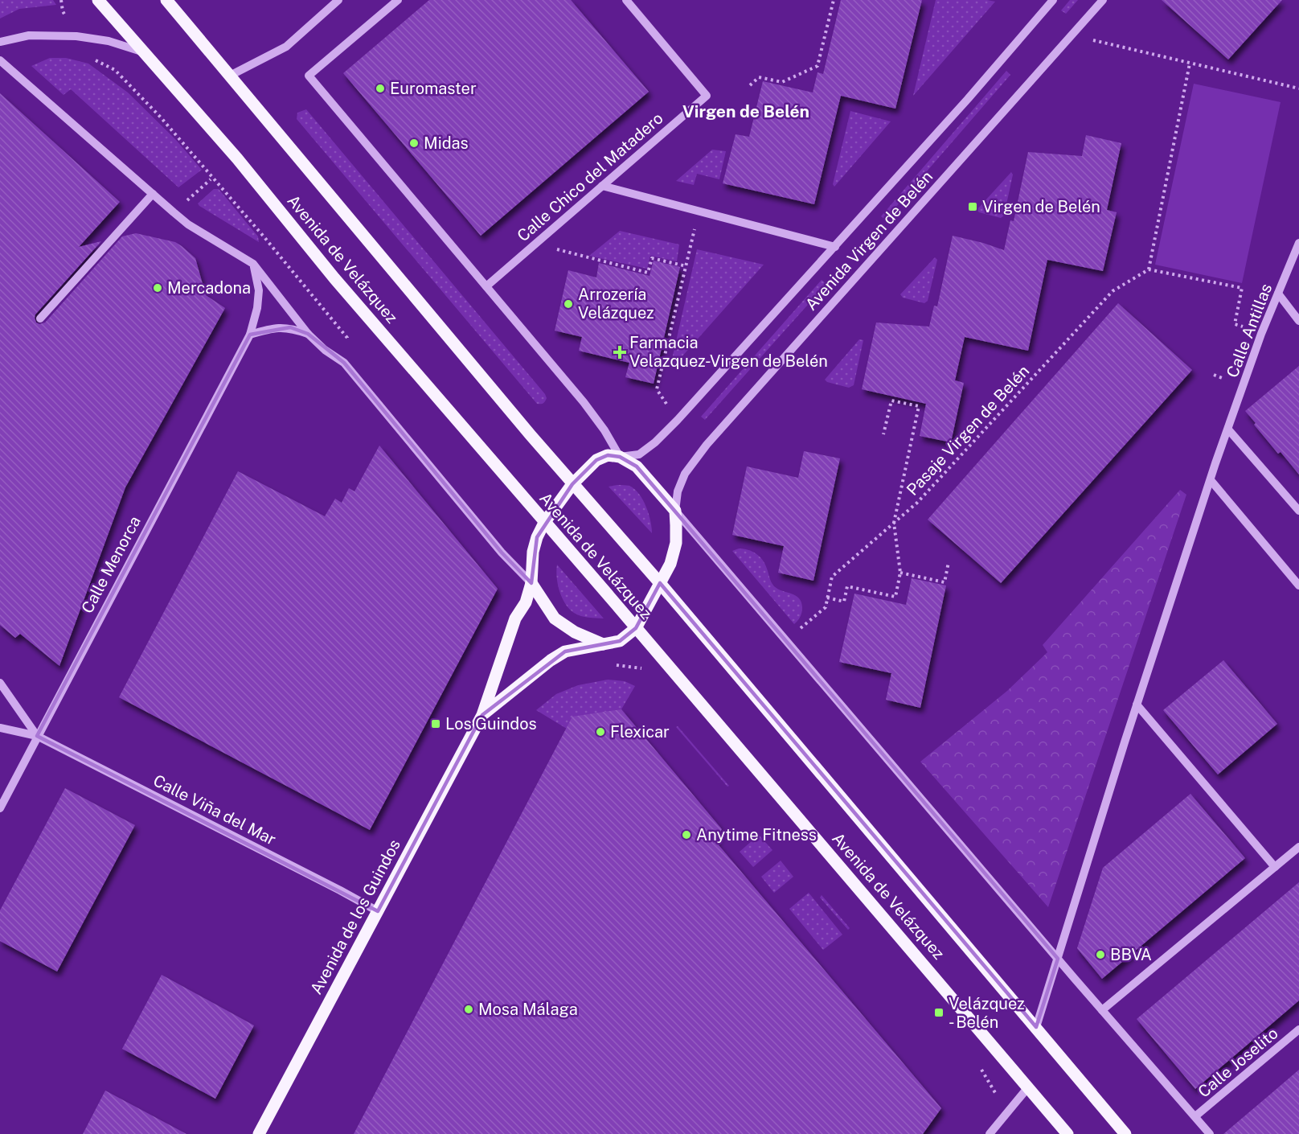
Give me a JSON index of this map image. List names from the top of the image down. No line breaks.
{"streets":{"main road":["Avenida de Velázquez","Avenida de los Guindos"],"street":["Calle Chico del Matadero","Avenida Virgen de Belén","Calle Antillas","Calle Menorca","Calle Viña del Mar","Calle Joselito"],"path":["Pasaje Virgen de Belén"]},"crossings":[["Avenida Virgen de Belén","Avenida de los Guindos"],["Avenida de Velázquez","Calle Antillas"],["Avenida de Velázquez","Avenida de los Guindos"],["Calle Menorca","Calle Viña del Mar"],["Calle Viña del Mar","Avenida de los Guindos"]],"districts":["Virgen de Belén"],"places":{"other":["Euromaster","Midas","Mercadona","Arrozería Velázquez","Flexicar","Anytime Fitness","BBVA","Mosa Málaga"],"transit":["Virgen de Belén","Los Guindos","Velázquez - Belén"],"health":["Farmacia Velazquez-Virgen de Belén"]}}
